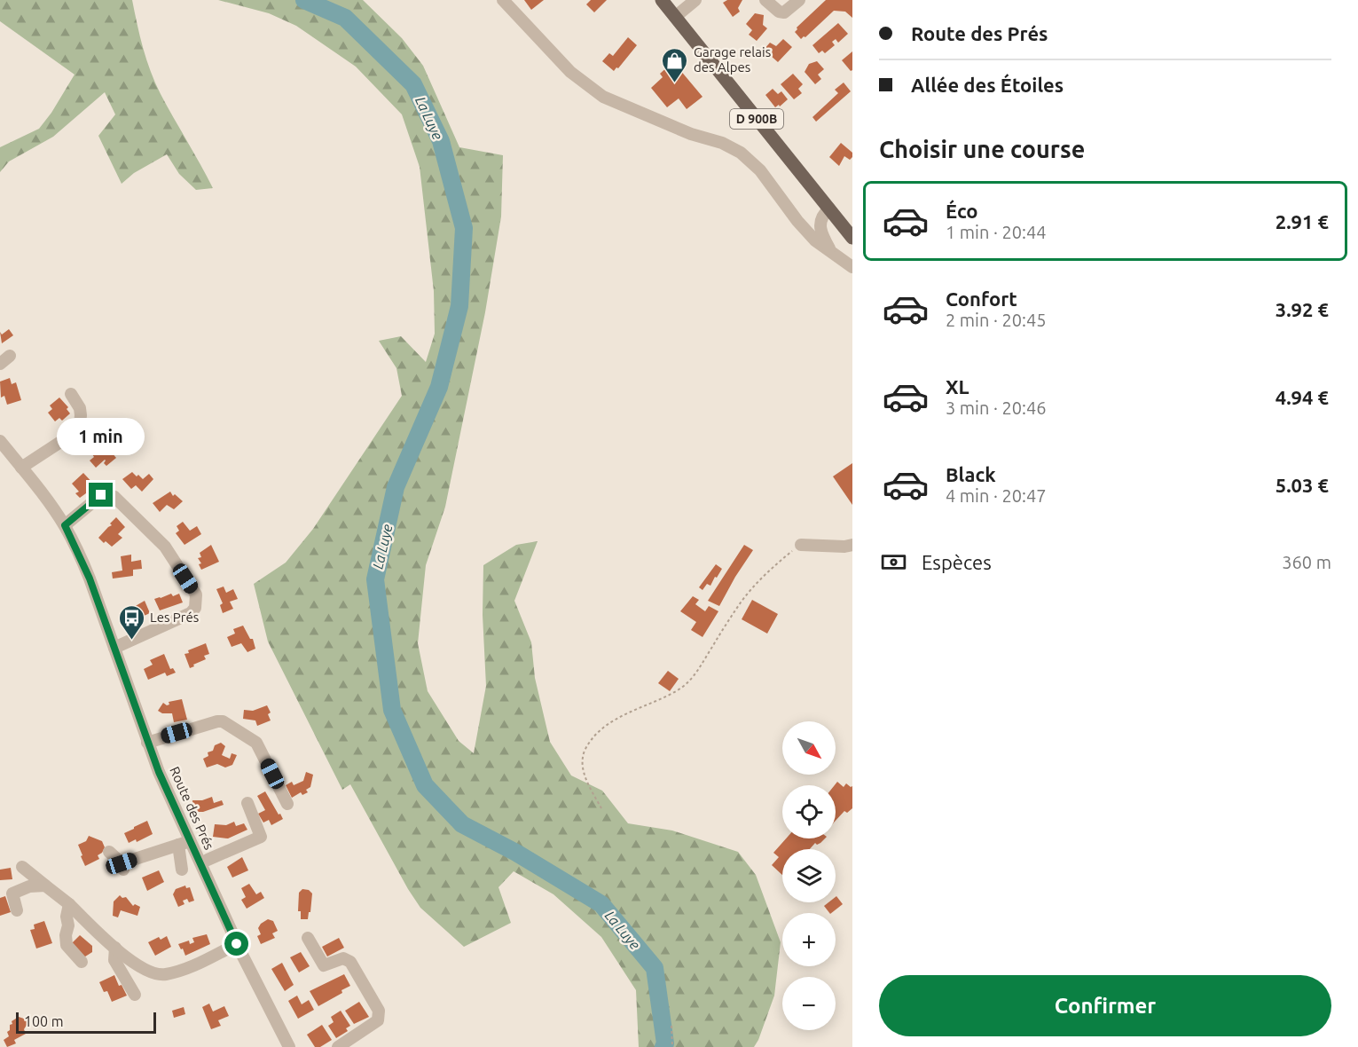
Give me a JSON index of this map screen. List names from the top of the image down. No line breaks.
{"streets":{"main road":["D 900B"],"street":["Route des Prés"]},"water":["La Luye"],"places":{"shop":["Garage relais des Alpes"],"bus stop":["Les Prés"]},"scale_bar":"100 m","north":"bottom right","page":{"banner":["Route des Prés","Allée des Étoiles"],"heading":"Choisir une course","list":[{"name":"Éco","note":"1 min · 20:44","value":"2.91 €"},{"name":"Confort","note":"2 min · 20:45","value":"3.92 €"},{"name":"XL","note":"3 min · 20:46","value":"4.94 €"},{"name":"Black","note":"4 min · 20:47","value":"5.03 €"}],"bubble":"1 min","pay":["Espèces","360 m"],"map_buttons":["+","−"],"buttons":"Confirmer","scale":"100 m"}}
